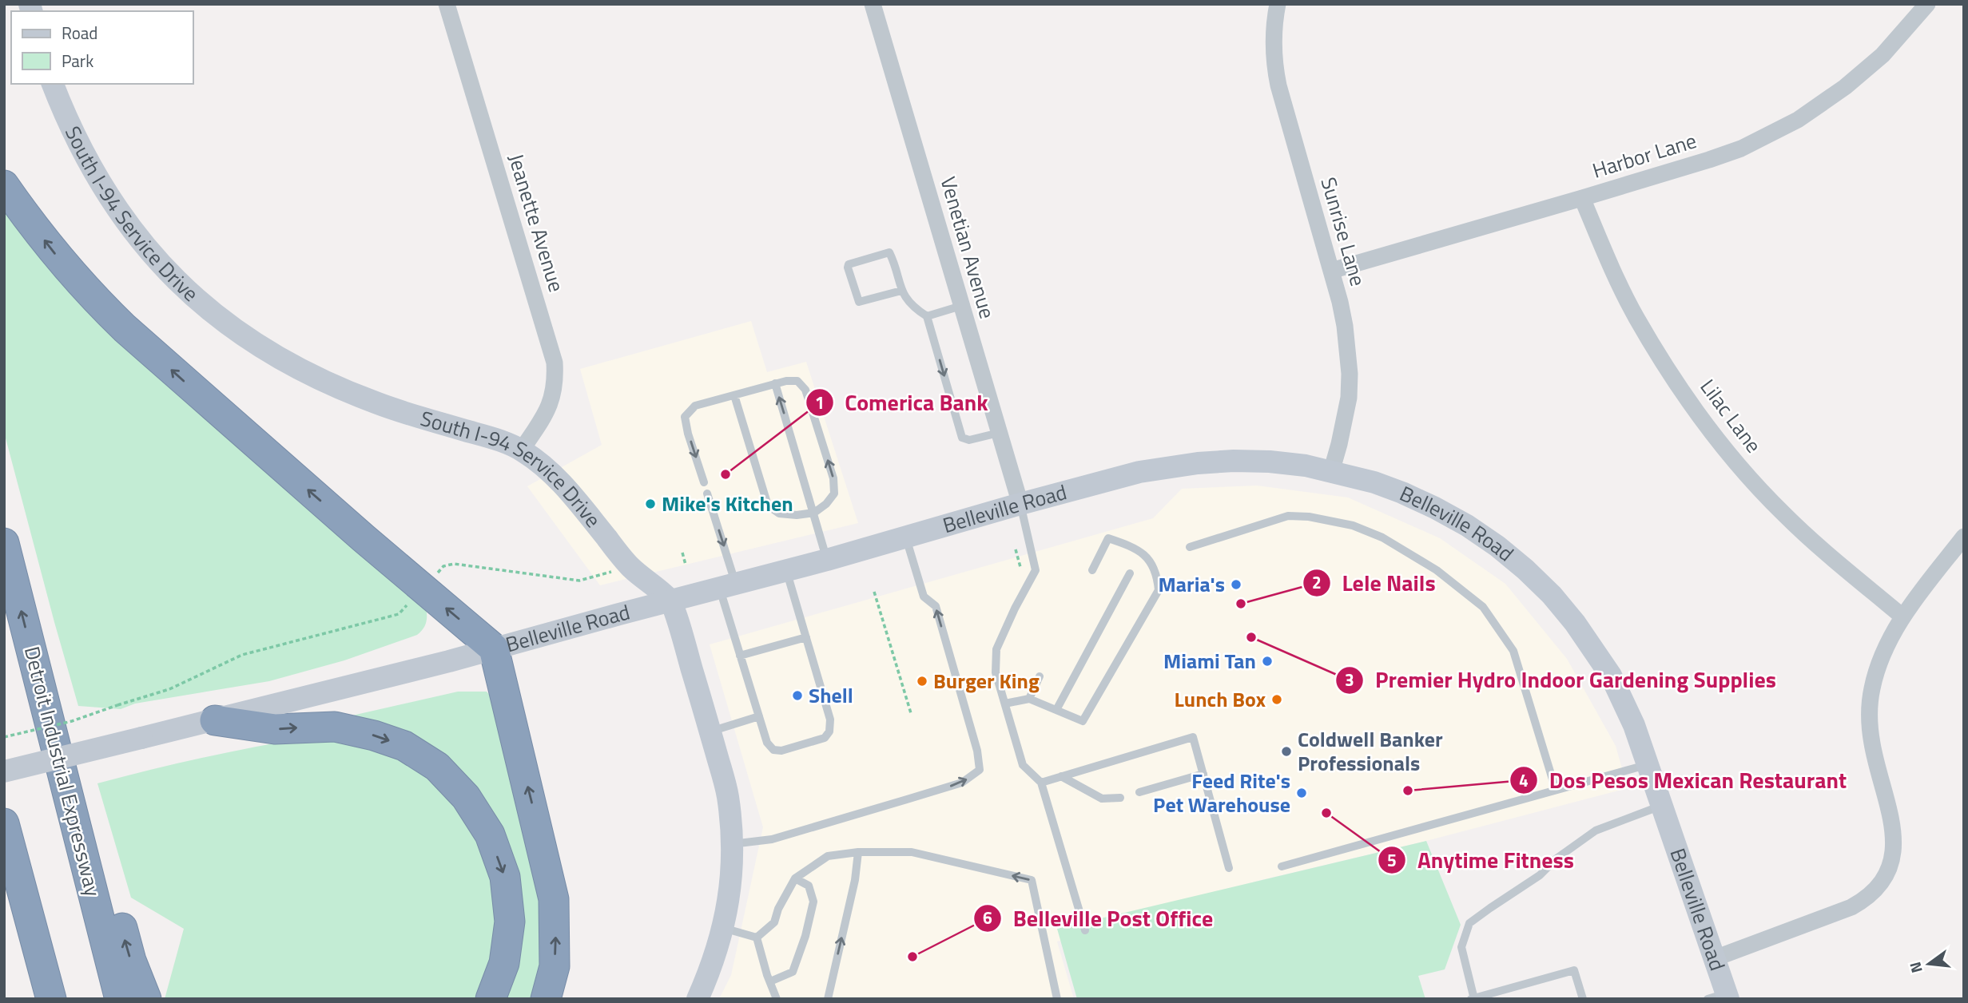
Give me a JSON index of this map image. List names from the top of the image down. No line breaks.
{"streets":{"highway":["Detroit Industrial Expressway"],"main road":["South I-94 Service Drive","Belleville Road"],"street":["Harbor Lane","Jeanette Avenue","Sunrise Lane","Venetian Avenue","Lilac Lane"]},"crossings":[["Harbor Lane","Sunrise Lane"],["Harbor Lane","Lilac Lane"],["South I-94 Service Drive","Jeanette Avenue"],["South I-94 Service Drive","Belleville Road"],["Sunrise Lane","Belleville Road"],["Venetian Avenue","Belleville Road"]],"one_way":["Detroit Industrial Expressway"],"places":["Comerica Bank","Mike's Kitchen","Maria's","Lele Nails","Premier Hydro Indoor Gardening Supplies","Miami Tan","Burger King","Shell","Lunch Box","Coldwell Banker Professionals","Dos Pesos Mexican Restaurant","Feed Rite's Pet Warehouse","Anytime Fitness","Belleville Post Office"],"legend":["Road","Park"],"north":"left"}
